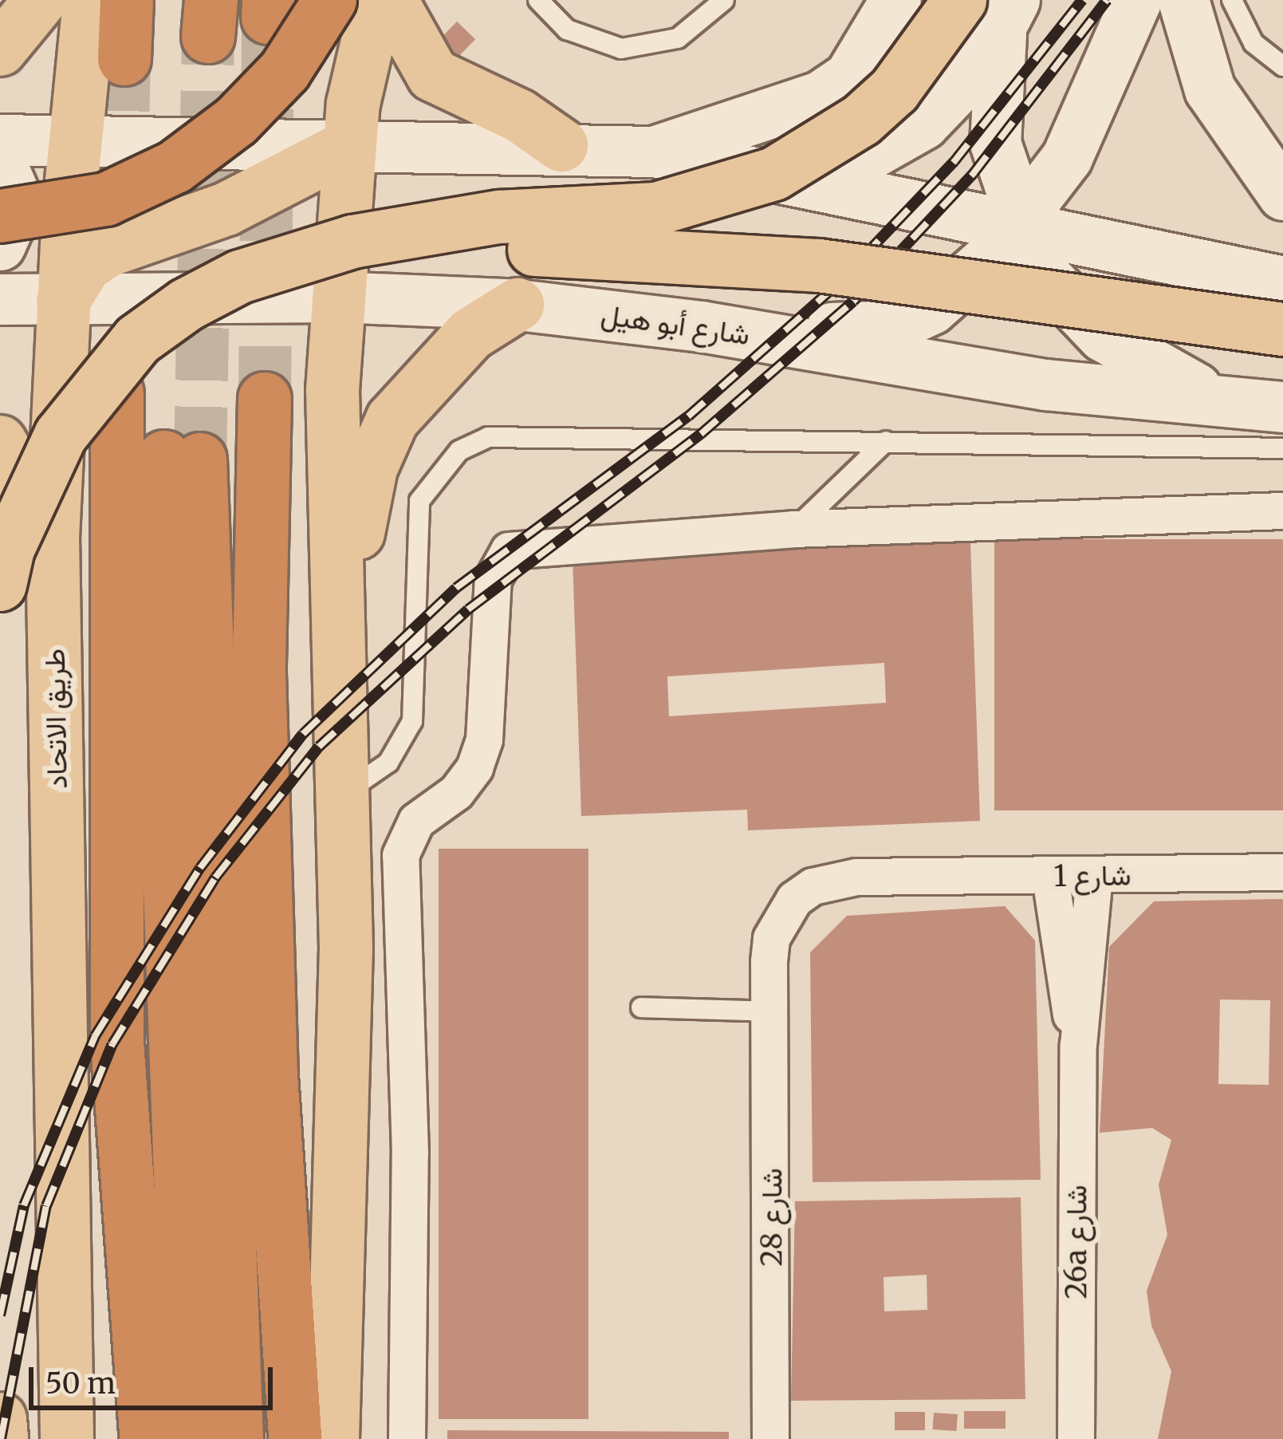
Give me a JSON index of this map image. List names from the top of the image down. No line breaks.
{"streets":{"main road":["شارع أبو هيل","طريق الاتحاد"],"street":["شارع 1","شارع 28","26a شارع"]},"crossings":[["شارع أبو هيل","طريق الاتحاد"],["شارع 1","شارع 28"],["شارع 1","26a شارع"]],"scale_bar":"50 m"}
